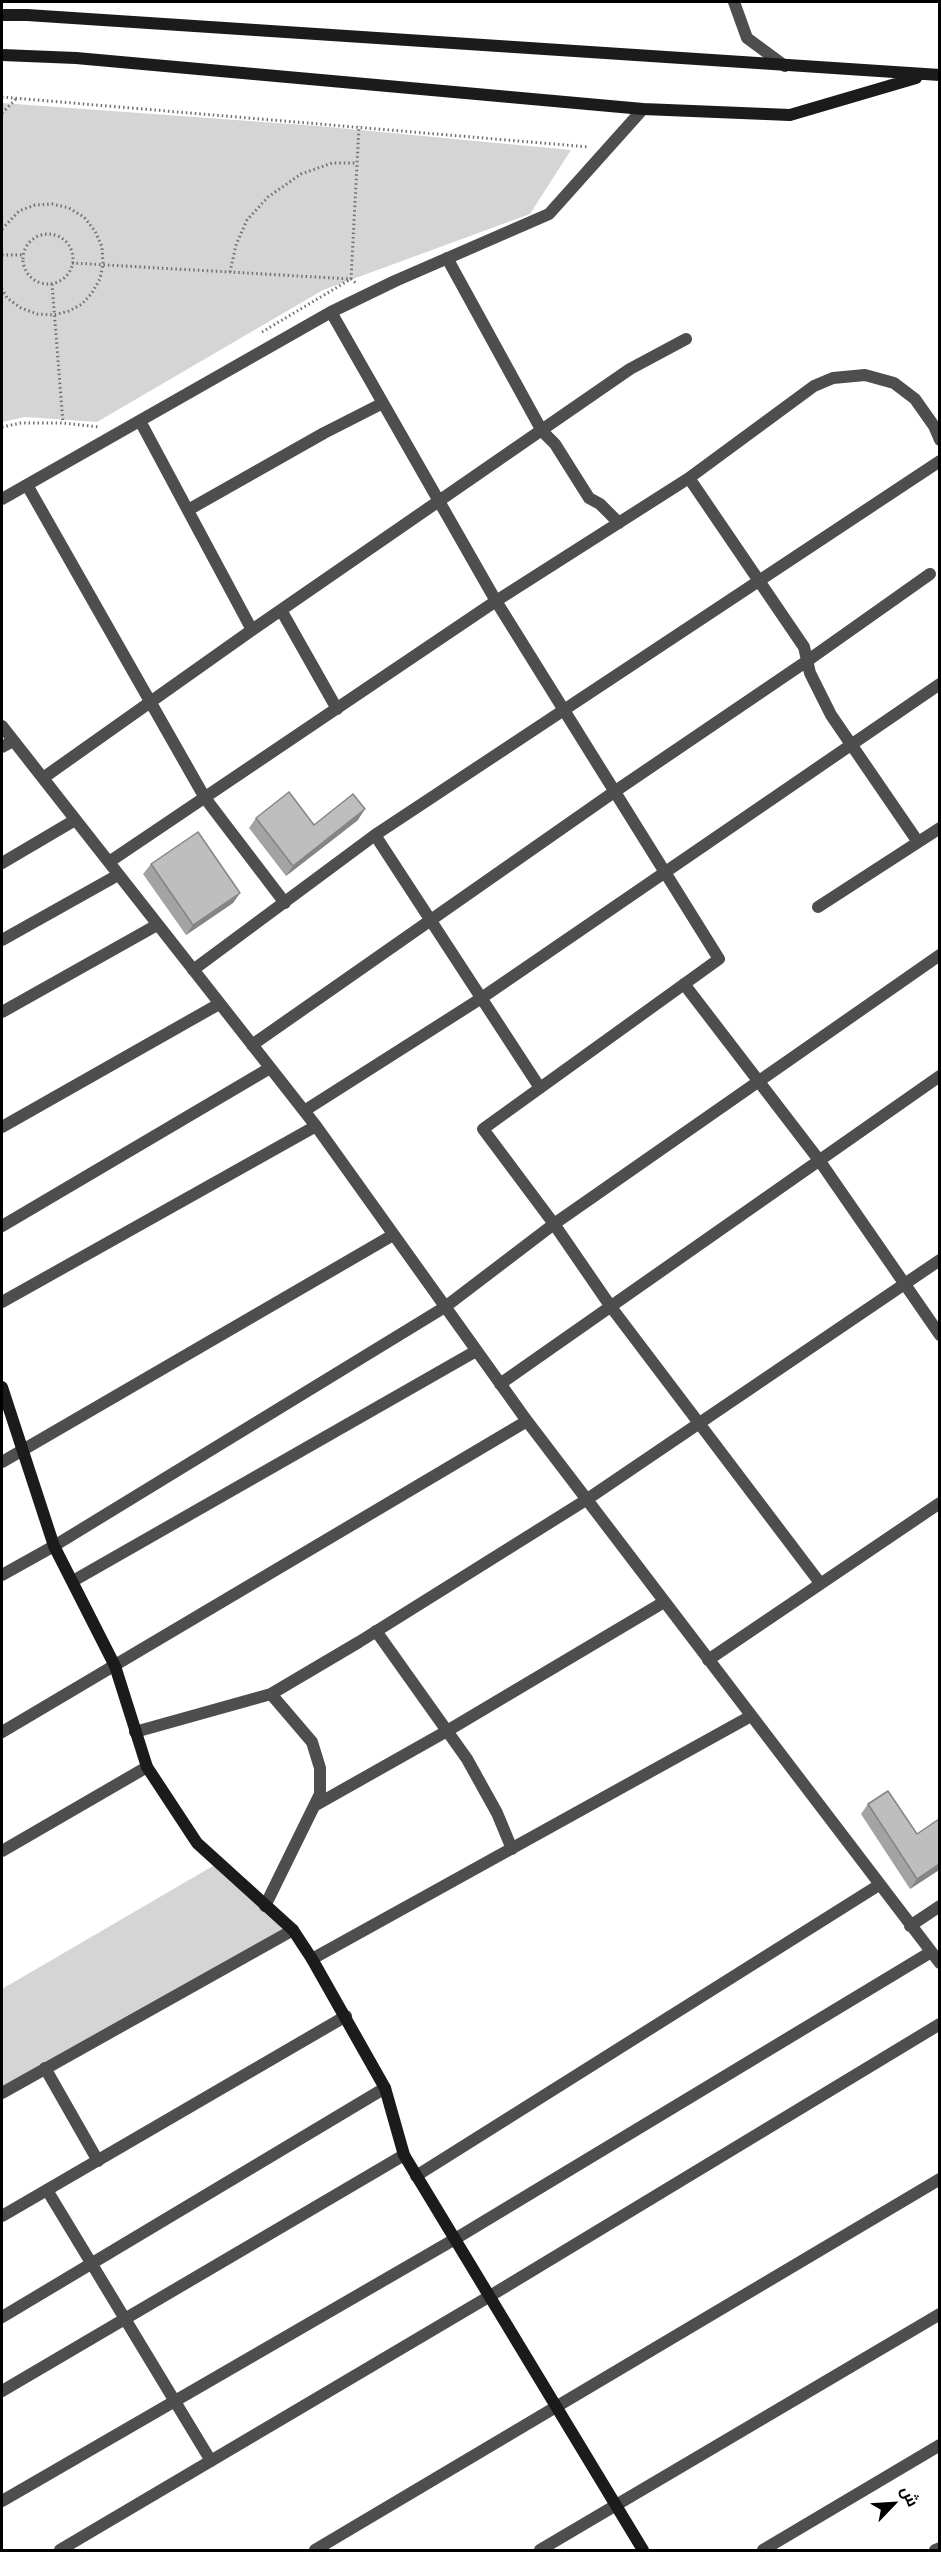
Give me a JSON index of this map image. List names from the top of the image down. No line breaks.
{"north":"top right"}
